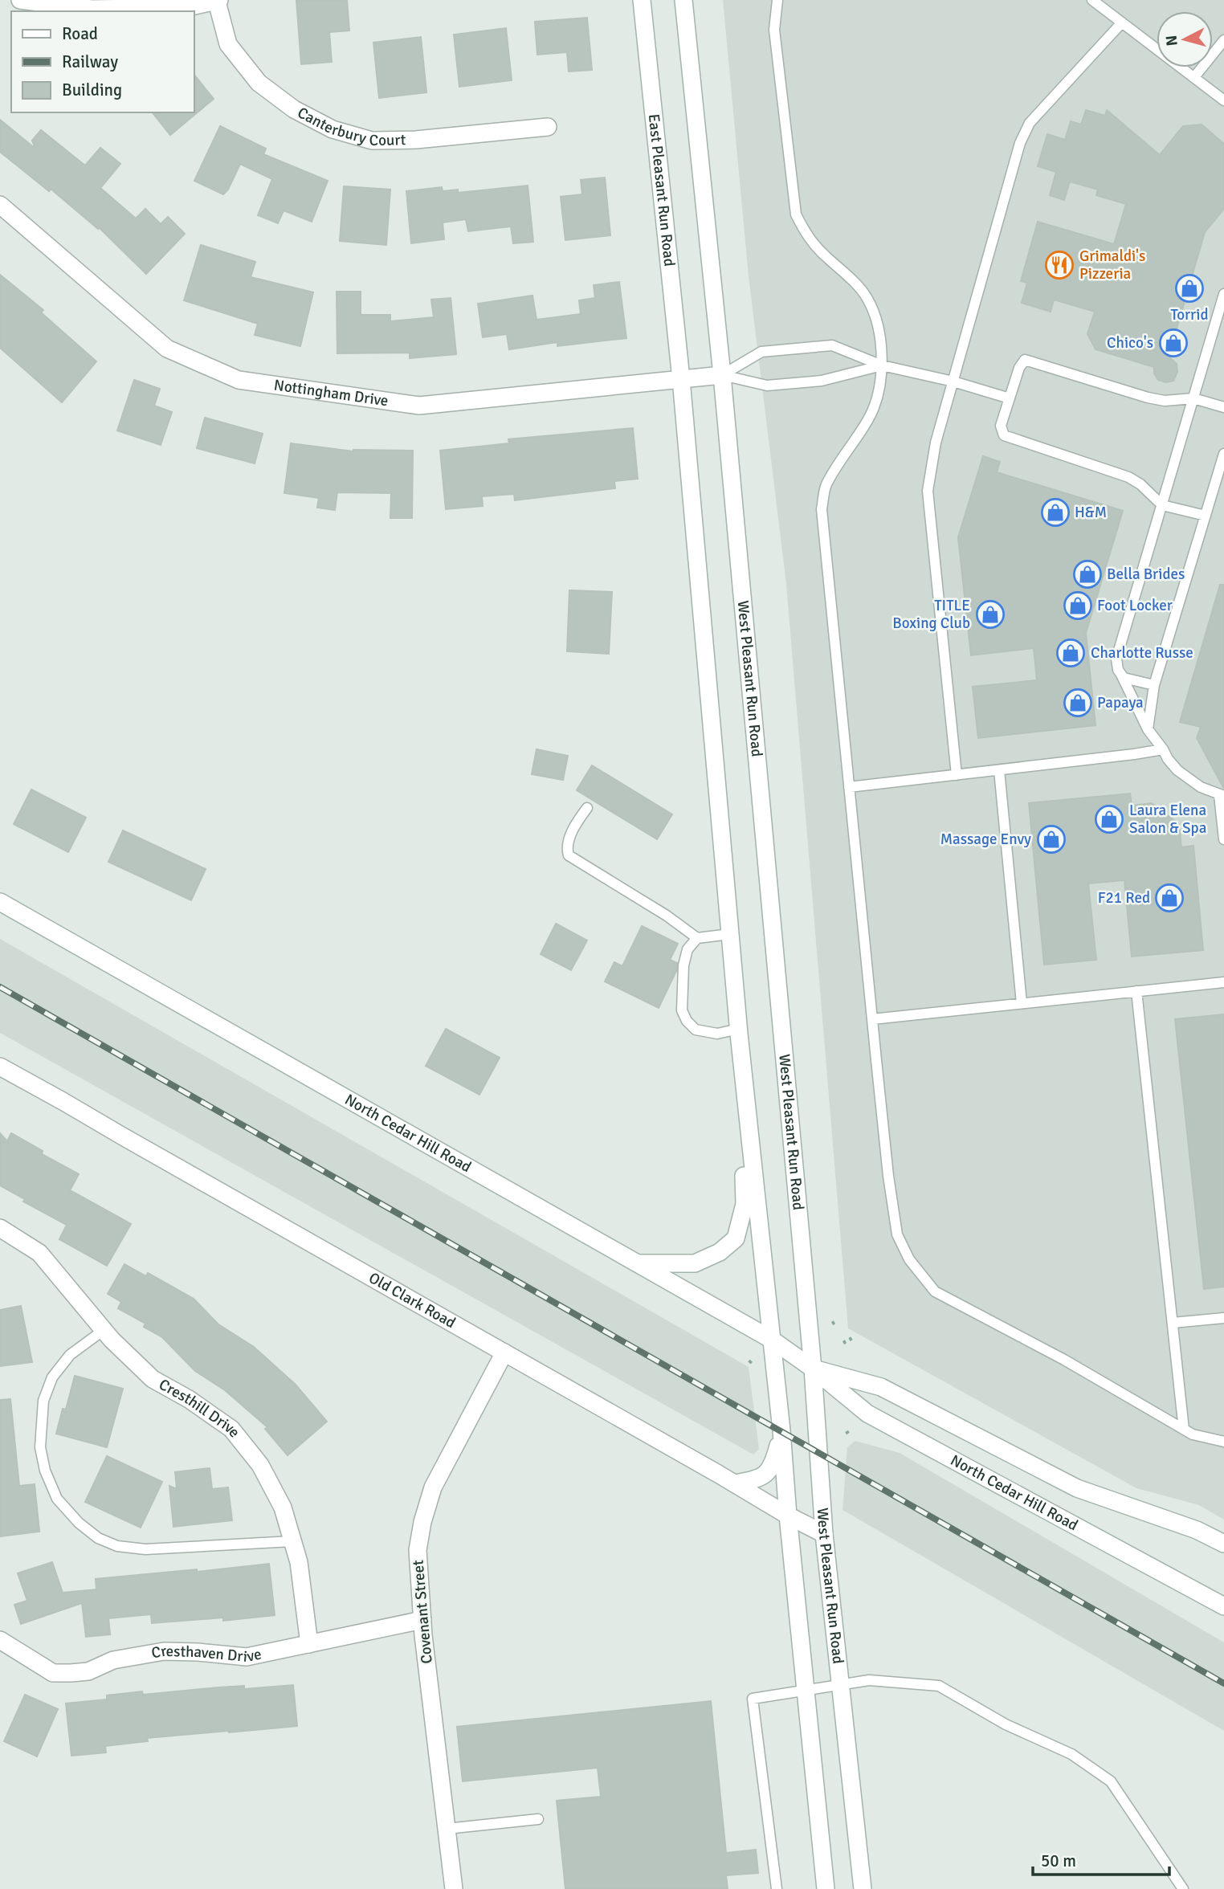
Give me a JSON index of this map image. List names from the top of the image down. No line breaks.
{"streets":{"street":["Canterbury Court","East Pleasant Run Road","Nottingham Drive","West Pleasant Run Road","North Cedar Hill Road","Old Clark Road","Cresthill Drive","Covenant Street","Cresthaven Drive"]},"crossings":[["East Pleasant Run Road","Nottingham Drive"],["Nottingham Drive","West Pleasant Run Road"],["West Pleasant Run Road","North Cedar Hill Road"],["West Pleasant Run Road","Old Clark Road"],["Old Clark Road","Covenant Street"],["Cresthill Drive","Cresthaven Drive"],["Covenant Street","Cresthaven Drive"]],"places":{"restaurant":["Grimaldi's Pizzeria"],"shop":["Torrid","Chico's","H&M","Bella Brides","Foot Locker","TITLE Boxing Club","Charlotte Russe","Papaya","Laura Elena Salon & Spa","Massage Envy","F21 Red"]},"legend":["Road","Railway","Building"],"scale_bar":"50 m","north":"left"}
